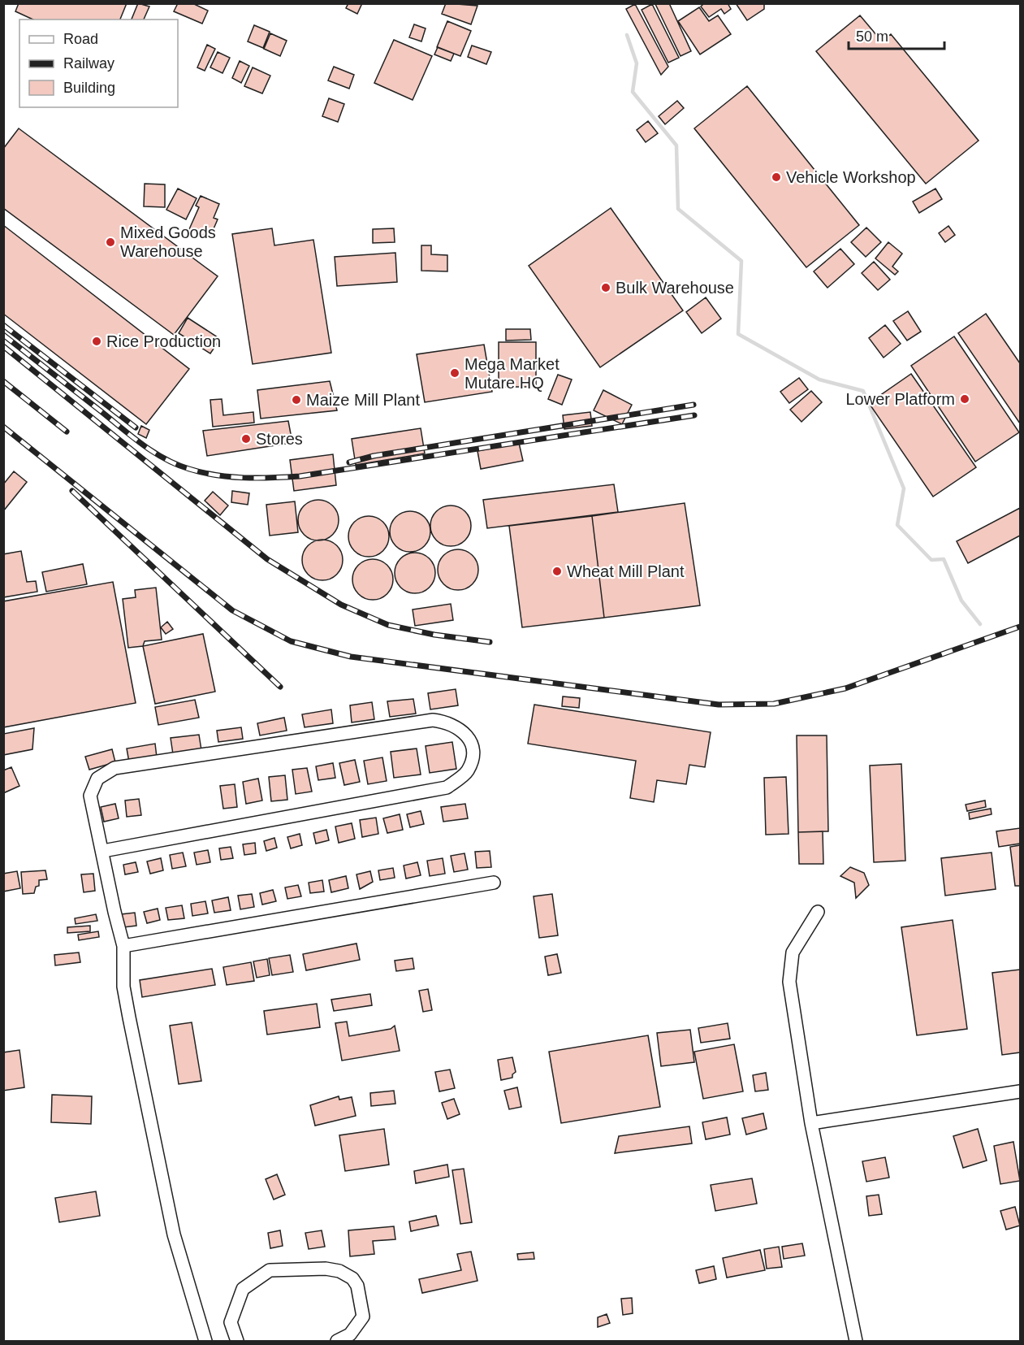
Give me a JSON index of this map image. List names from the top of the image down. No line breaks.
{"places":["Vehicle Workshop","Mixed Goods Warehouse","Bulk Warehouse","Rice Production","Mega Market Mutare HQ","Lower Platform","Maize Mill Plant","Stores","Wheat Mill Plant"],"legend":["Road","Railway","Building"],"scale_bar":"50 m"}
